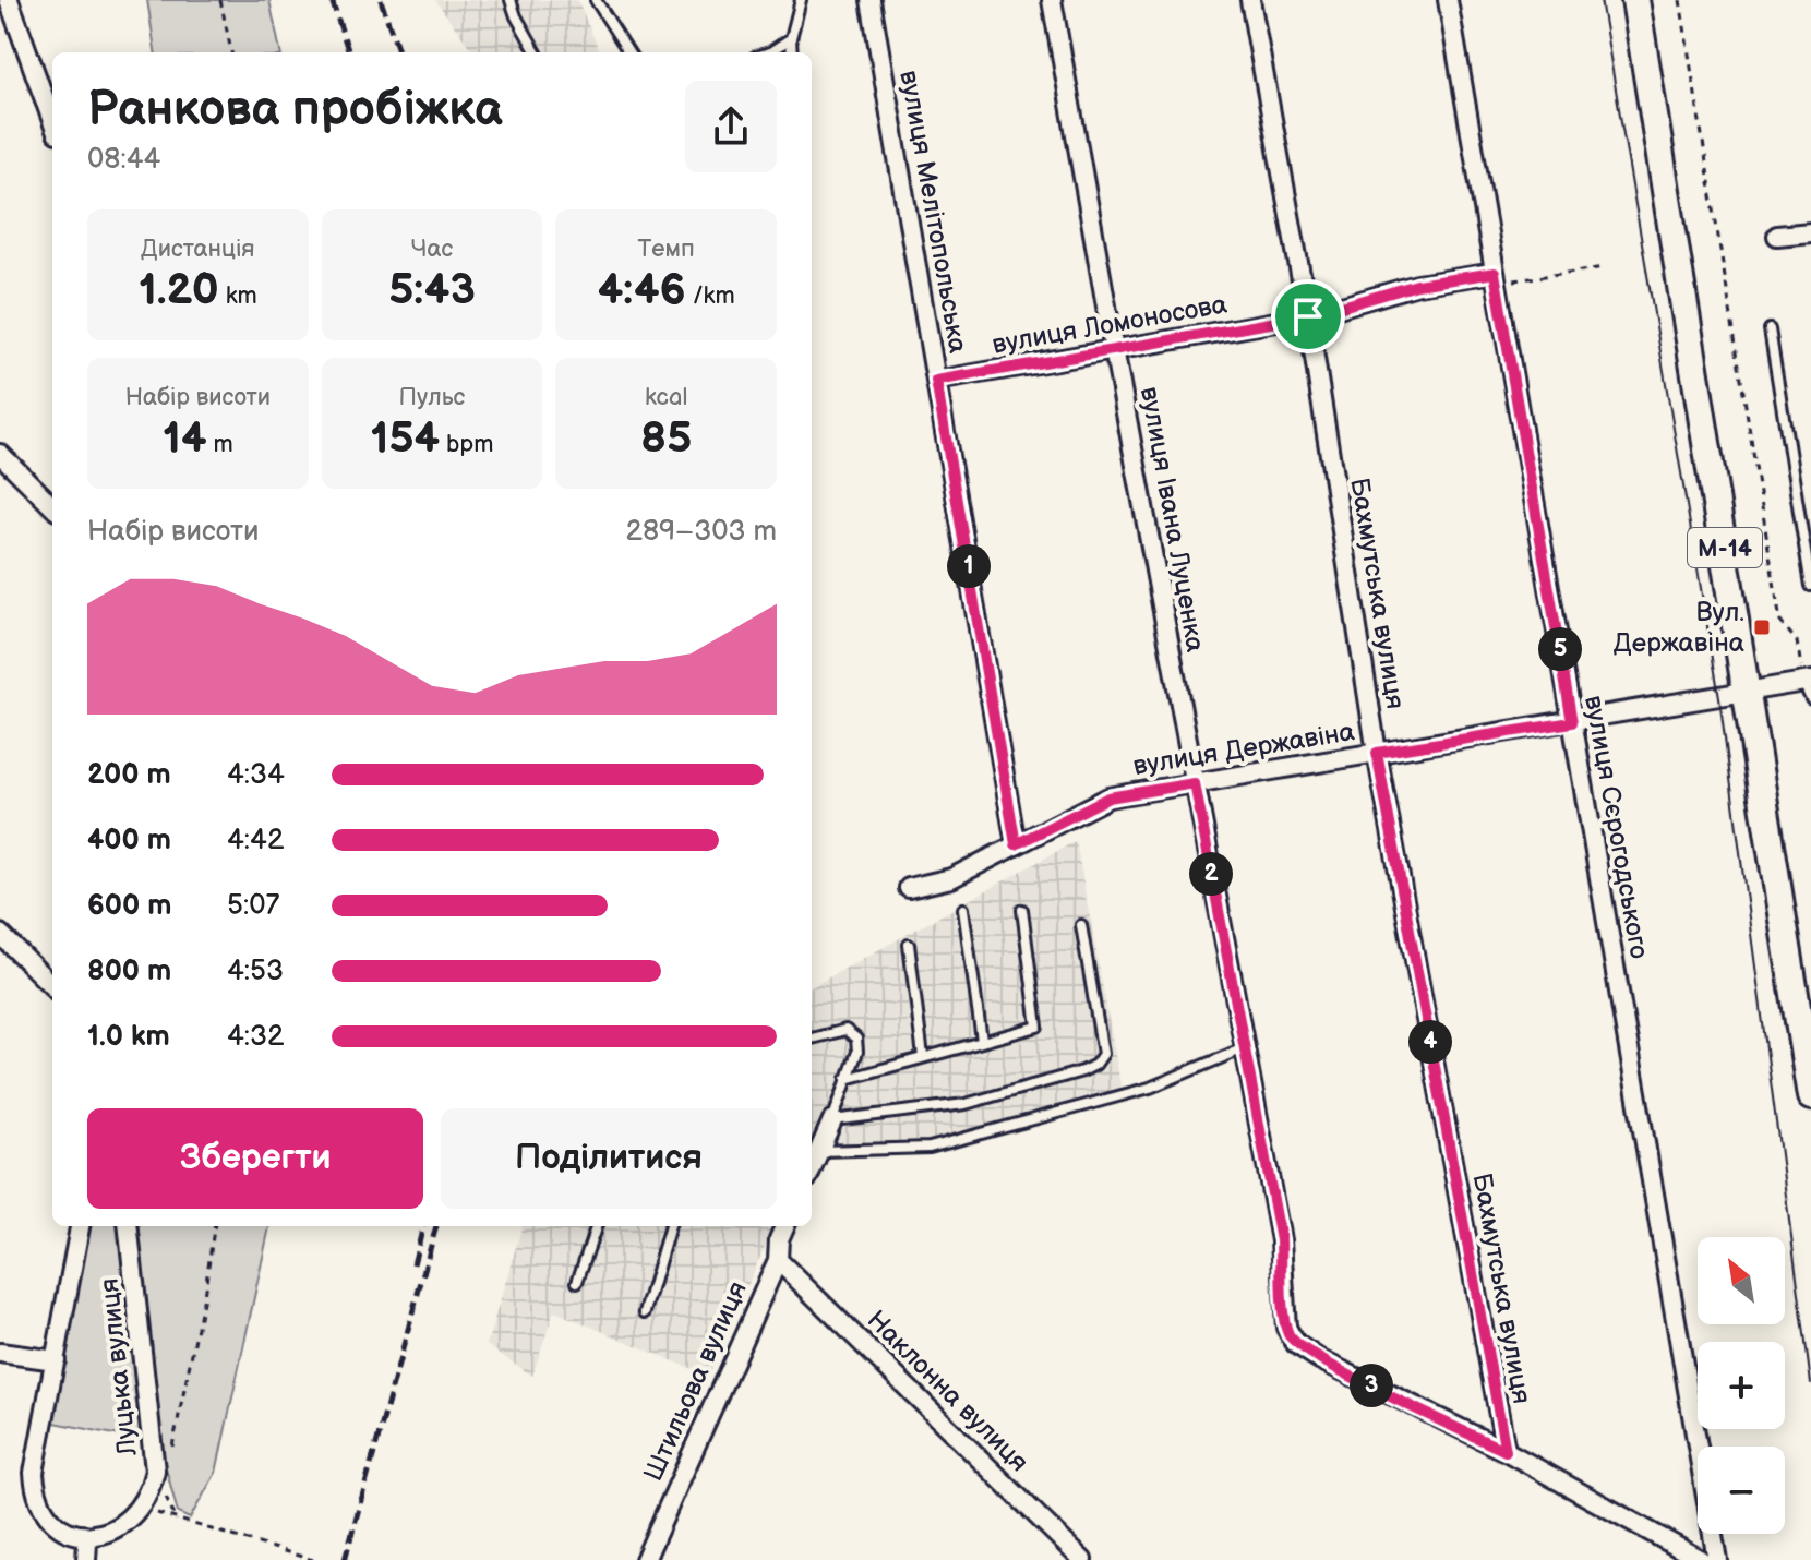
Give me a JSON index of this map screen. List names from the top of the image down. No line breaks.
{"streets":{"main road":["М-14"],"street":["вулиця Мелітопольська","вулиця Ломоносова","вулиця Івана Луценка","Бахмутська вулиця","вулиця Державіна","вулиця Сєрогодського","Луцька вулиця","Штильова вулиця","Наклонна вулиця"]},"crossings":[["вулиця Мелітопольська","вулиця Ломоносова"],["вулиця Мелітопольська","вулиця Державіна"],["вулиця Ломоносова","вулиця Івана Луценка"],["вулиця Ломоносова","Бахмутська вулиця"],["вулиця Ломоносова","вулиця Сєрогодського"],["вулиця Івана Луценка","Бахмутська вулиця"],["вулиця Івана Луценка","вулиця Державіна"],["М-14","вулиця Державіна"],["Бахмутська вулиця","вулиця Державіна"],["вулиця Державіна","вулиця Сєрогодського"],["Штильова вулиця","Наклонна вулиця"]],"places":{"transit":["Вул. Державіна"]},"north":"top left","page":{"heading":["Ранкова пробіжка","08:44"],"stats":[["Дистанція","1.20 km"],["Час","5:43"],["Темп","4:46 /km"],["Набір висоти","14 m"],["Пульс","154 bpm"],["kcal","85"]],"chart":["Набір висоти","289–303 m"],"pins":["1","5","2","4","3"],"list":[{"name":"200 m","note":"4:34"},{"name":"400 m","note":"4:42"},{"name":"600 m","note":"5:07"},{"name":"800 m","note":"4:53"},{"name":"1.0 km","note":"4:32"}],"buttons":["Зберегти","Поділитися"],"map_buttons":["+","−"]}}
